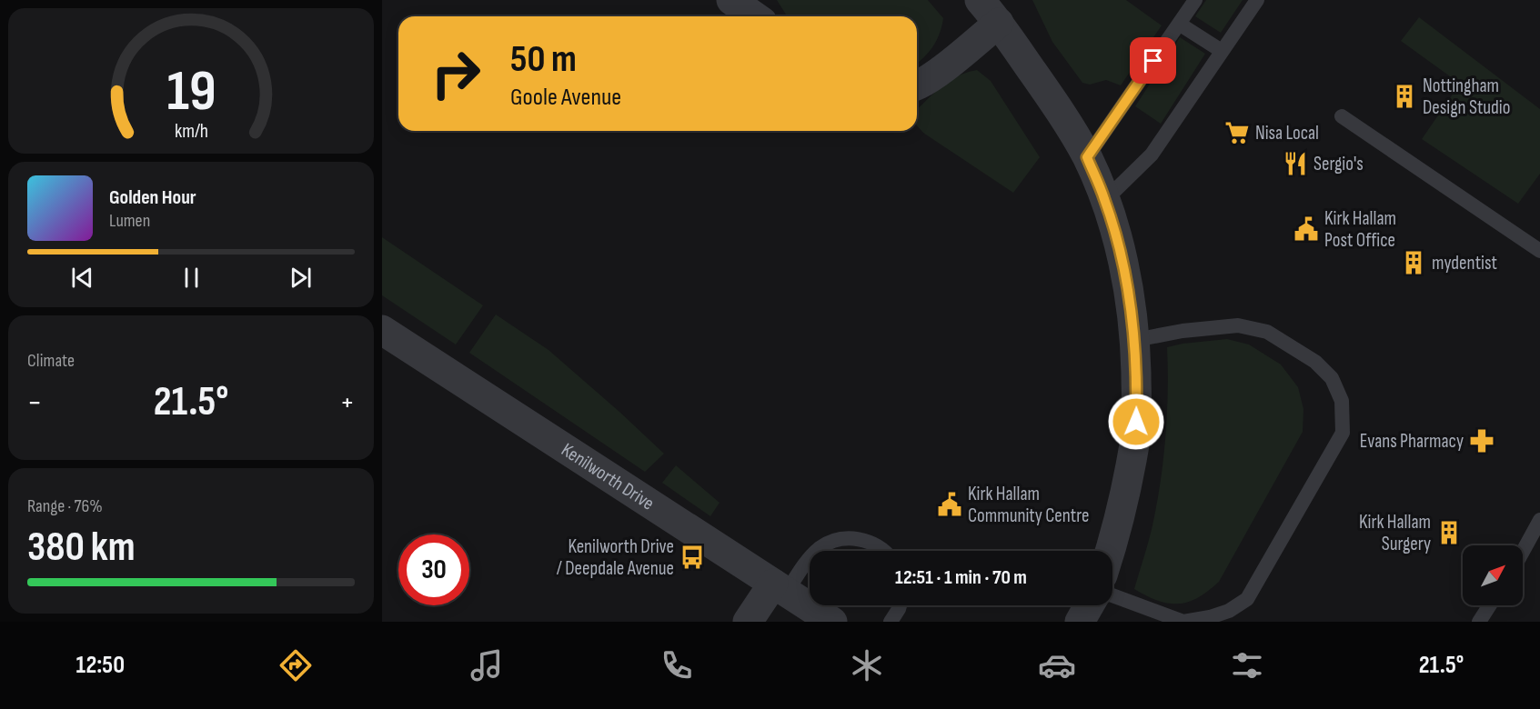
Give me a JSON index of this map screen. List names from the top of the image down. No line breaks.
{"streets":{"street":["Kenilworth Drive"]},"places":{"building":["Nottingham Design Studio","mydentist","Kirk Hallam Surgery"],"supermarket":["Nisa Local"],"restaurant":["Sergio's"],"public building":["Kirk Hallam Post Office","Kirk Hallam Community Centre"],"pharmacy":["Evans Pharmacy"],"bus stop":["Kenilworth Drive / Deepdale Avenue"]},"north":"top right","page":{"turn":["50 m","Goole Avenue"],"song":["Golden Hour","Lumen"],"tile":["Climate",["Range · 76%","380 km"]],"heat":["−","21.5°","+"],"limit":"30","trip":"12:51 · 1 min · 70 m","tabs":["12:50","21.5°"],"gauge":["19","km/h"]}}
